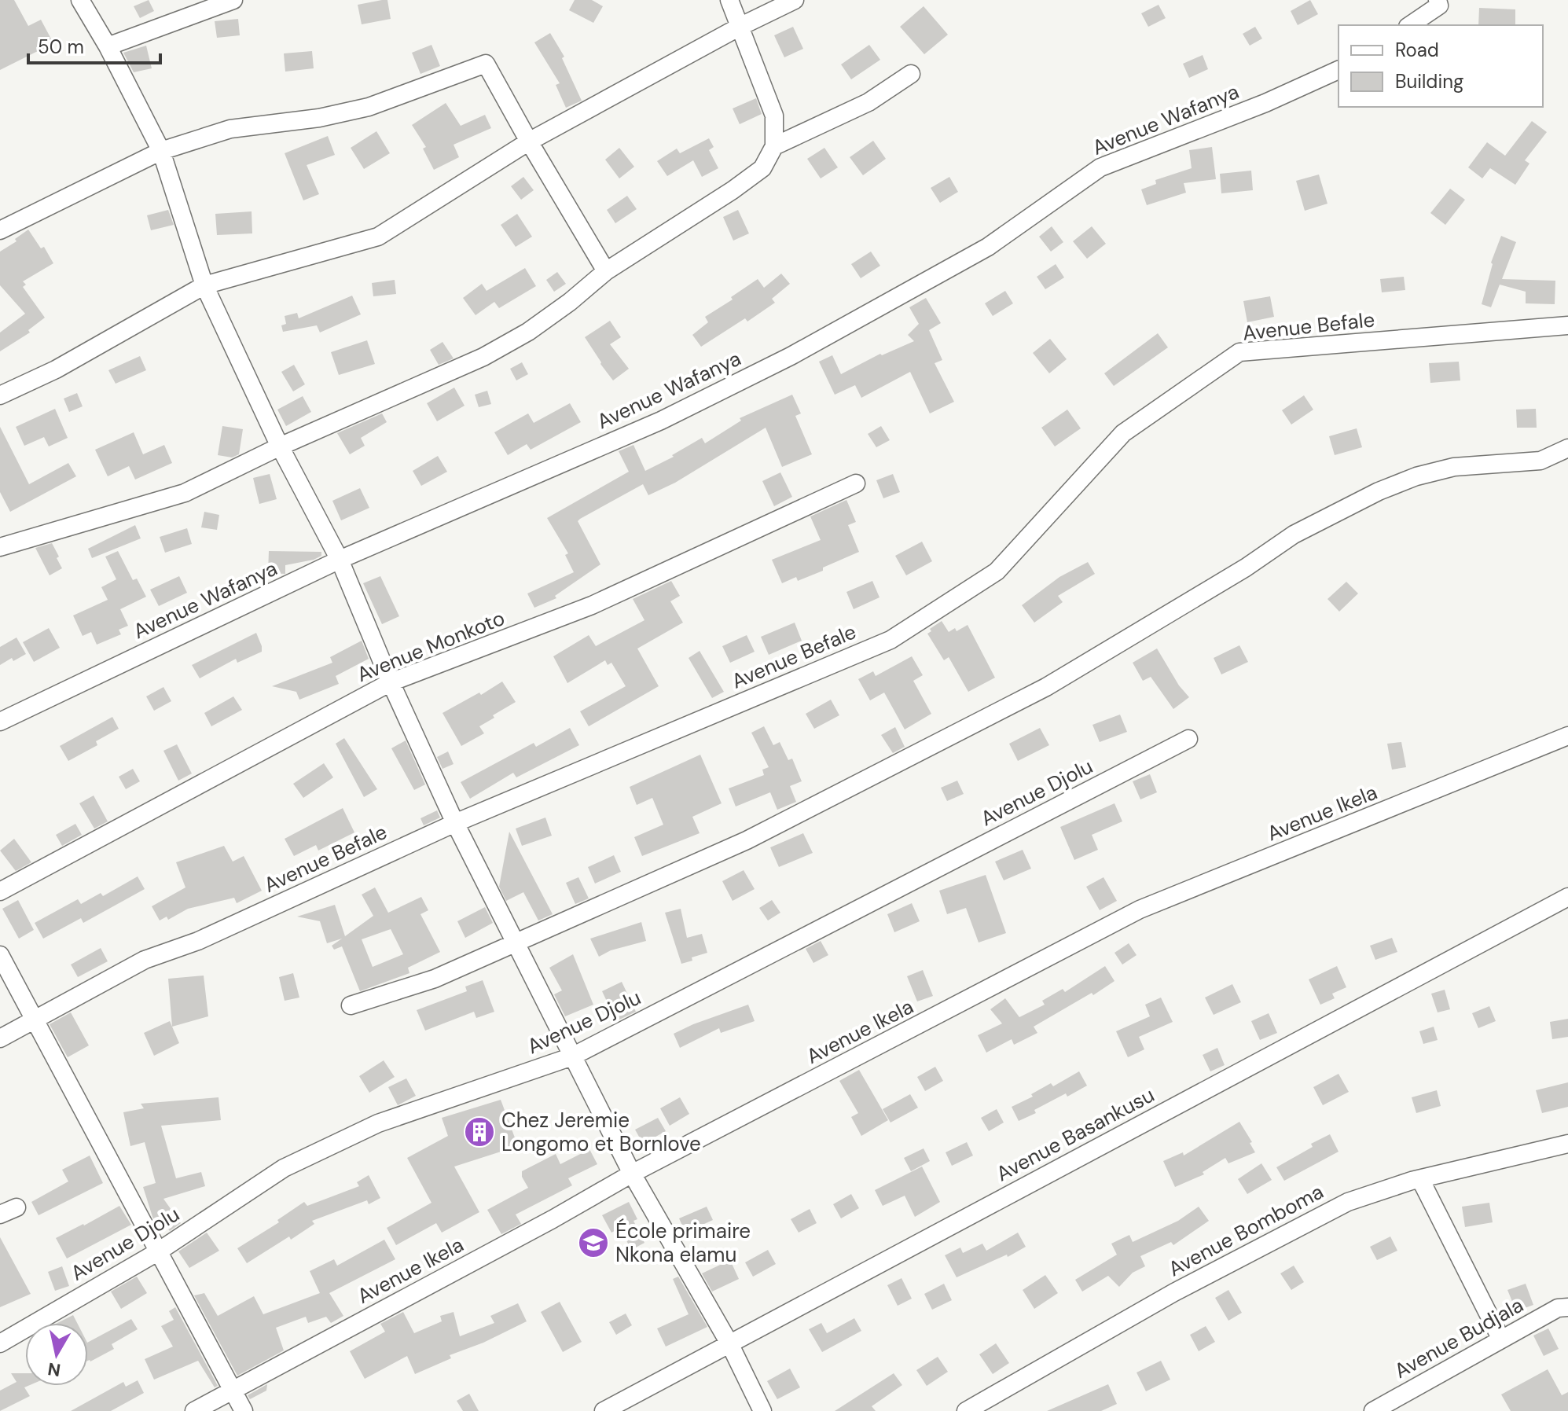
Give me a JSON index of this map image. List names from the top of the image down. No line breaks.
{"streets":{"street":["Avenue Wafanya","Avenue Befale","Avenue Monkoto","Avenue Djolu","Avenue Ikela","Avenue Basankusu","Avenue Bomboma","Avenue Budjala"]},"places":{"building":["Chez Jeremie Longomo et Bornlove"],"school or university":["École primaire Nkona elamu"]},"legend":["Road","Building"],"scale_bar":"50 m","north":"bottom"}
